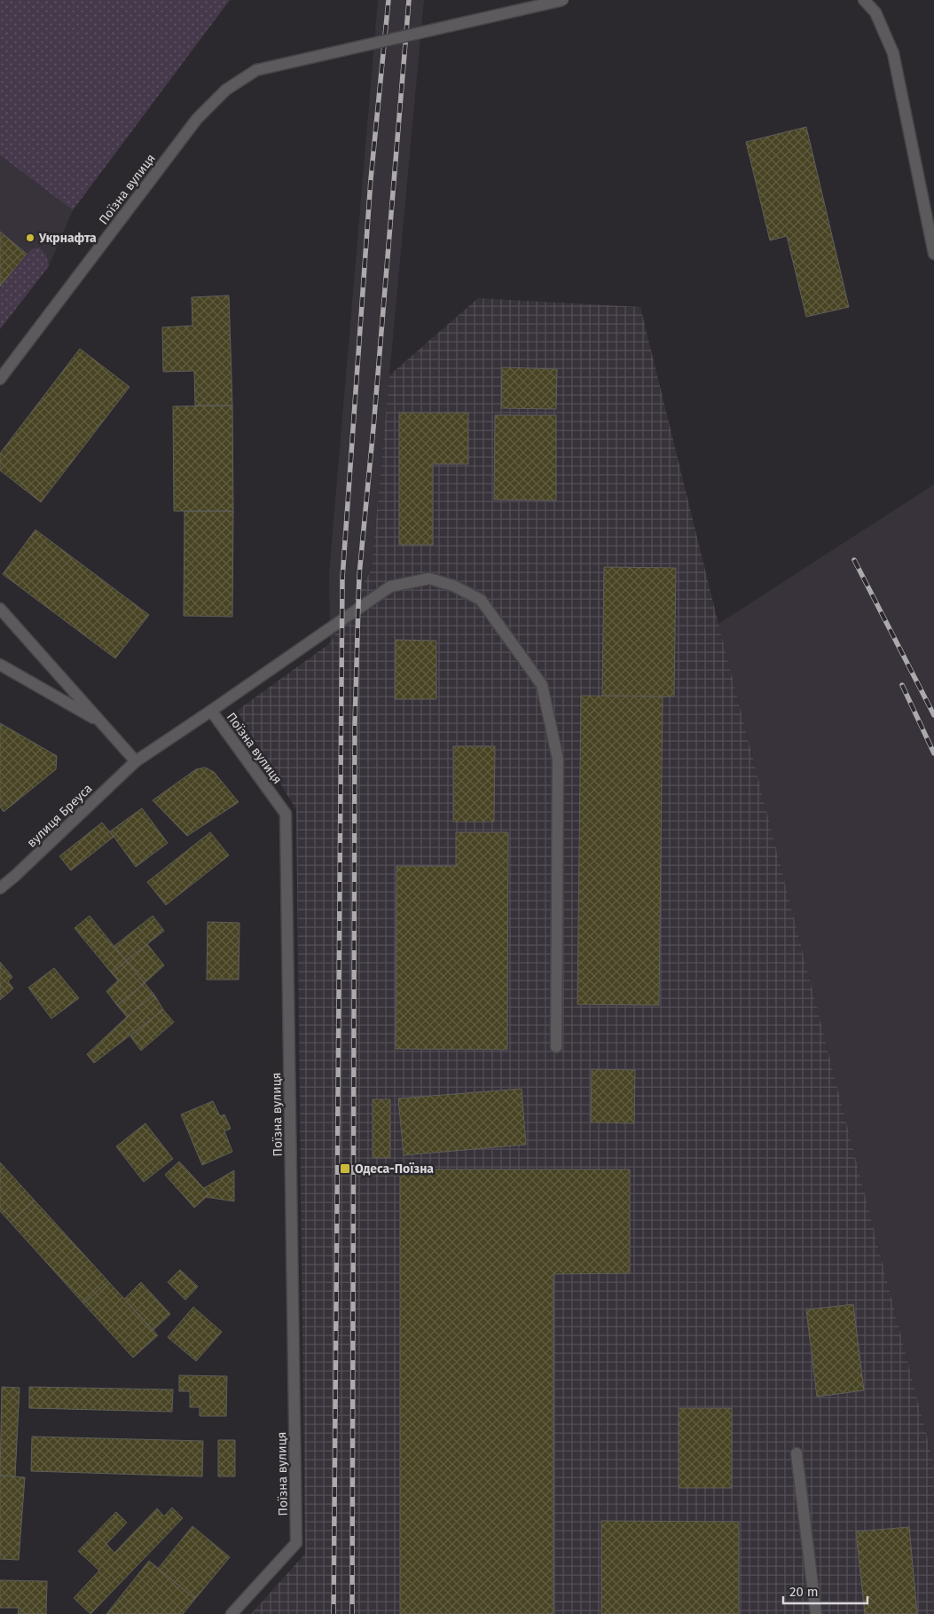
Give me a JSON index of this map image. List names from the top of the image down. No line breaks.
{"streets":{"street":["Поїзна вулиця","вулиця Бреуса"]},"crossings":[["Поїзна вулиця","вулиця Бреуса"]],"places":{"other":["Укрнафта"],"transit":["Одеса-Поїзна"]},"scale_bar":"20 m"}
